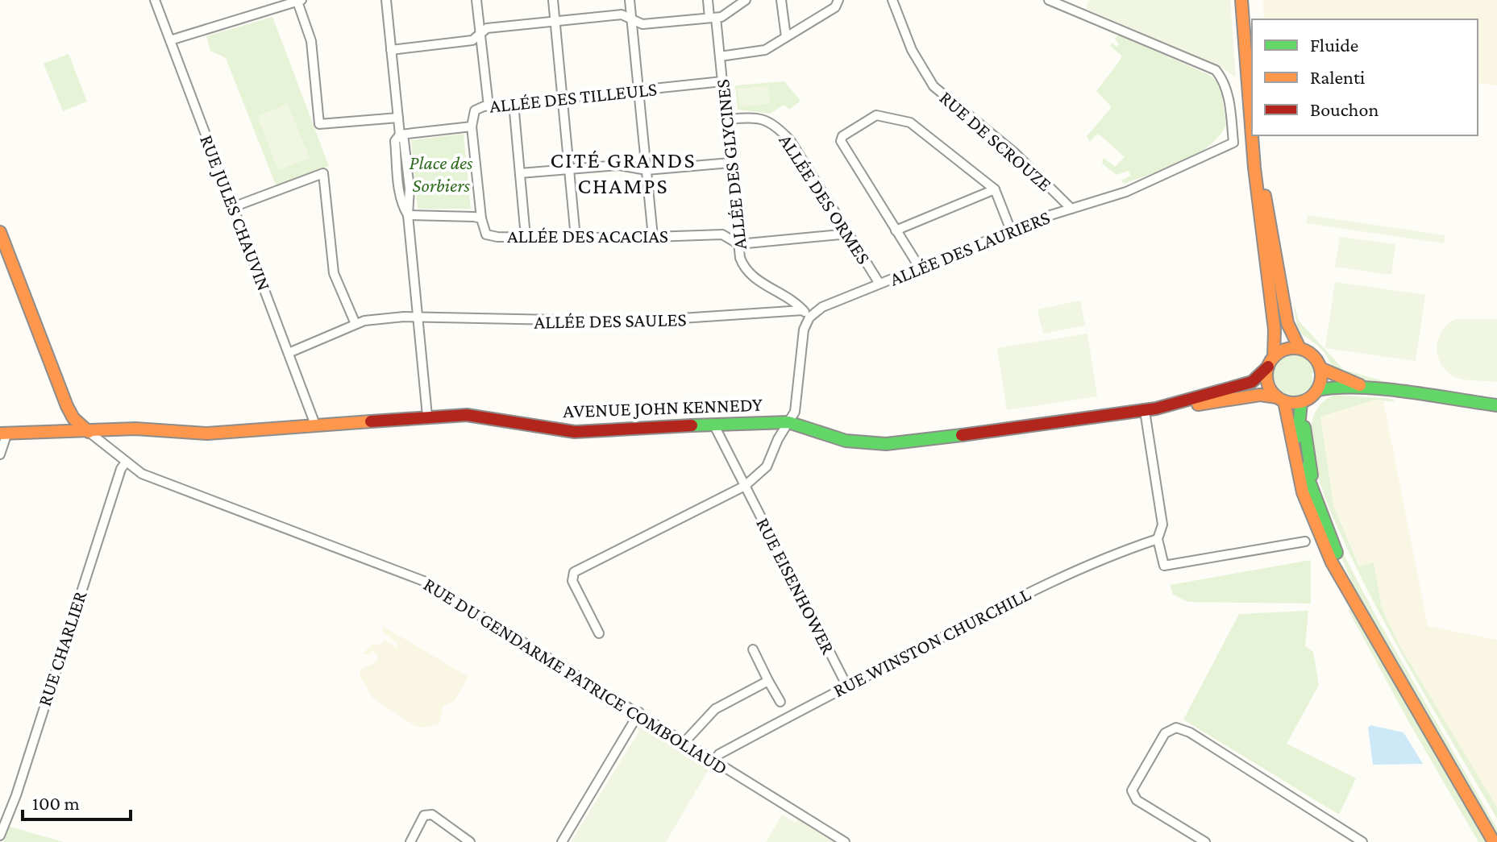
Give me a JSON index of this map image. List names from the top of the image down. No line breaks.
{"streets":{"main road":["AVENUE JOHN KENNEDY"],"street":["ALLÉE DES TILLEULS","RUE DE SCROUZE","ALLÉE DES GLYCINES","ALLÉE DES ORMES","RUE JULES CHAUVIN","ALLÉE DES ACACIAS","ALLÉE DES LAURIERS","ALLÉE DES SAULES","RUE EISENHOWER","RUE WINSTON CHURCHILL","RUE CHARLIER","RUE DU GENDARME PATRICE COMBOLIAUD"]},"crossings":[["ALLÉE DES TILLEULS","ALLÉE DES GLYCINES"],["RUE DE SCROUZE","ALLÉE DES LAURIERS"],["ALLÉE DES GLYCINES","ALLÉE DES ORMES"],["ALLÉE DES GLYCINES","ALLÉE DES ACACIAS"],["ALLÉE DES GLYCINES","ALLÉE DES LAURIERS"],["ALLÉE DES GLYCINES","ALLÉE DES SAULES"],["ALLÉE DES ORMES","ALLÉE DES LAURIERS"],["RUE JULES CHAUVIN","ALLÉE DES SAULES"],["RUE JULES CHAUVIN","AVENUE JOHN KENNEDY"],["ALLÉE DES LAURIERS","ALLÉE DES SAULES"],["AVENUE JOHN KENNEDY","RUE EISENHOWER"],["AVENUE JOHN KENNEDY","RUE DU GENDARME PATRICE COMBOLIAUD"],["RUE EISENHOWER","RUE WINSTON CHURCHILL"],["RUE WINSTON CHURCHILL","RUE DU GENDARME PATRICE COMBOLIAUD"],["RUE CHARLIER","RUE DU GENDARME PATRICE COMBOLIAUD"]],"districts":["CITÉ GRANDS CHAMPS"],"parks":["Place des Sorbiers"],"legend":["Fluide","Ralenti","Bouchon"],"scale_bar":"100 m"}
